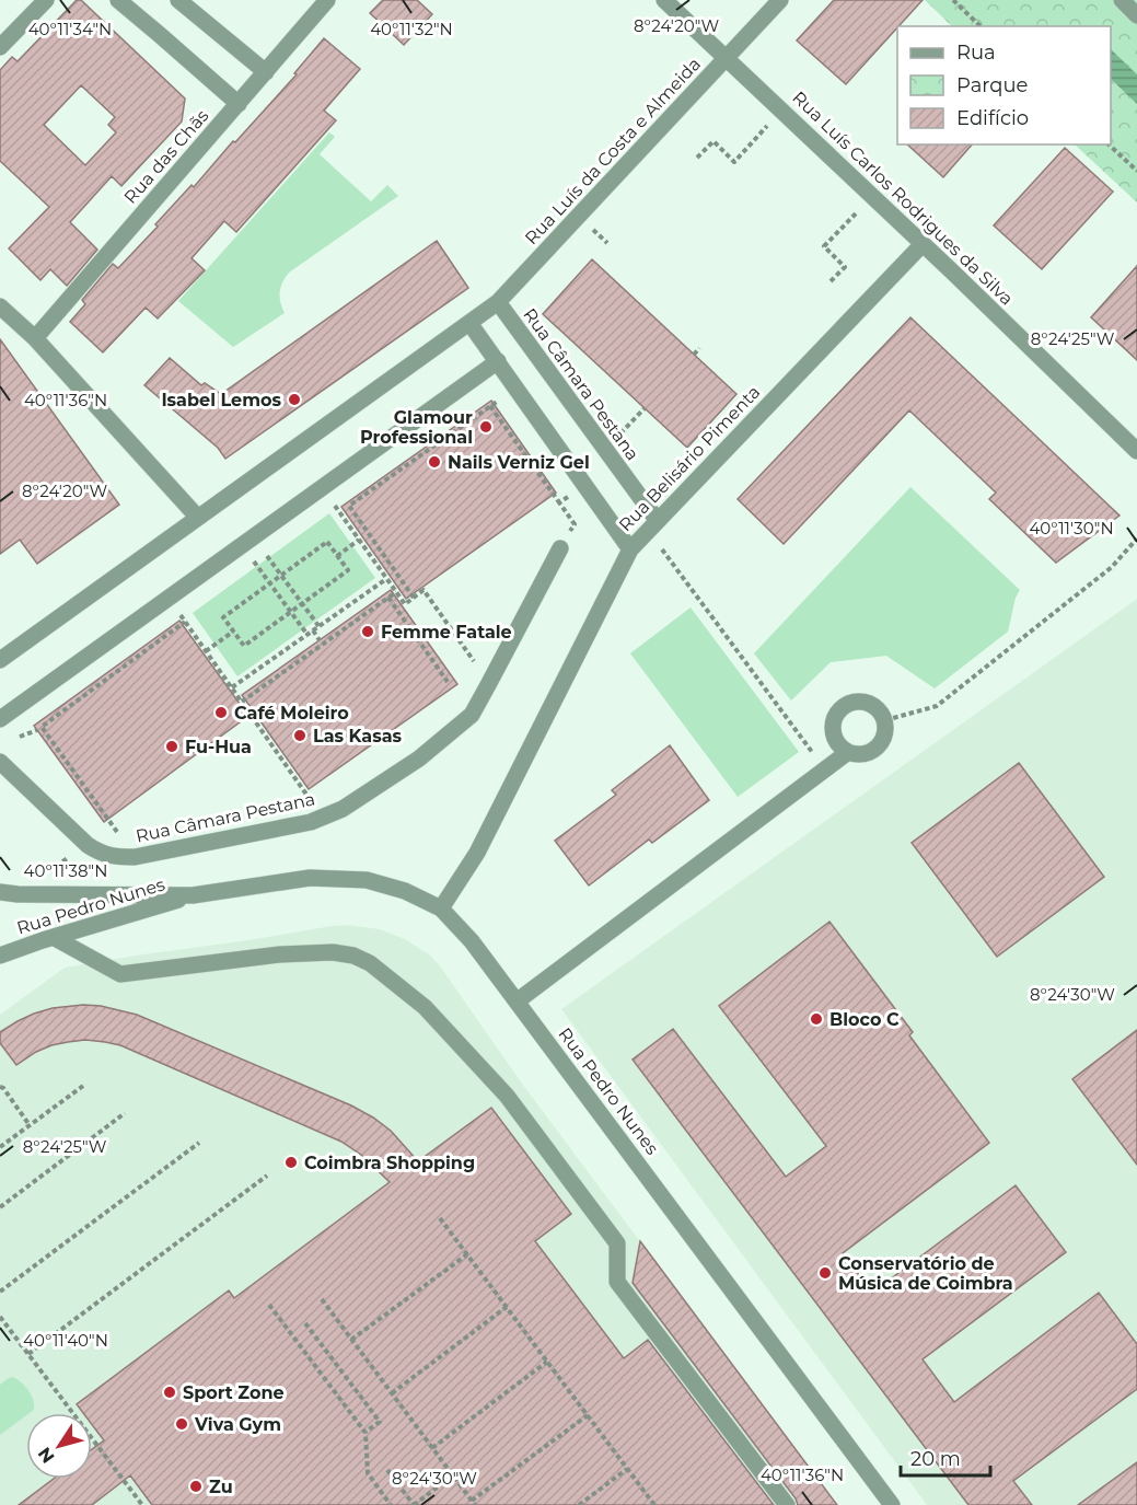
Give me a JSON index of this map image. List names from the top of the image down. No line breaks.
{"streets":{"street":["Rua Luís da Costa e Almeida","Rua das Chãs","Rua Luís Carlos Rodrigues da Silva","Rua Câmara Pestana","Rua Belisário Pimenta","Rua Pedro Nunes"]},"crossings":[["Rua Luís da Costa e Almeida","Rua Luís Carlos Rodrigues da Silva"],["Rua Luís da Costa e Almeida","Rua Câmara Pestana"],["Rua Luís Carlos Rodrigues da Silva","Rua Belisário Pimenta"],["Rua Câmara Pestana","Rua Belisário Pimenta"],["Rua Belisário Pimenta","Rua Pedro Nunes"]],"places":["Isabel Lemos","Glamour Professional","Nails Verniz Gel","Femme Fatale","Café Moleiro","Las Kasas","Fu-Hua","Bloco C","Coimbra Shopping","Conservatório de Música de Coimbra","Sport Zone","Viva Gym","Zu"],"legend":["Rua","Parque","Edifício"],"scale_bar":"20 m","north":"bottom left","coordinates":["8°24'20\"W","40°11'34\"N","40°11'32\"N","8°24'25\"W","40°11'36\"N","40°11'30\"N","40°11'38\"N","8°24'30\"W","40°11'40\"N"]}
